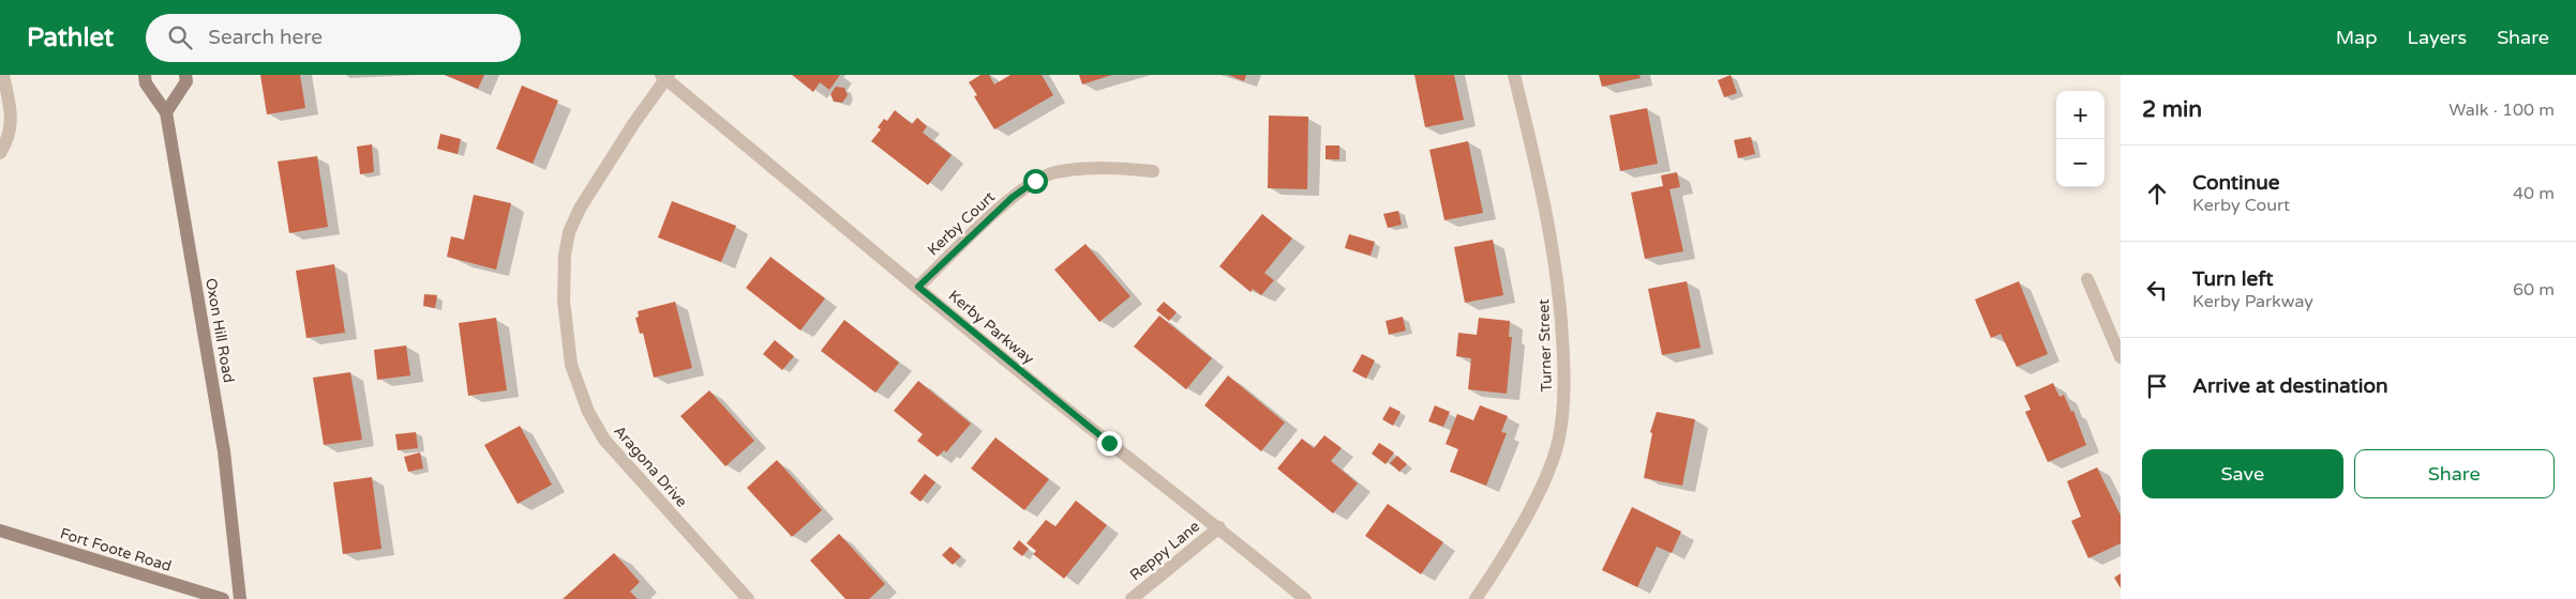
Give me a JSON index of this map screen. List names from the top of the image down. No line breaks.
{"streets":{"main road":["Oxon Hill Road","Fort Foote Road"],"street":["Kerby Court","Kerby Parkway","Turner Street","Aragona Drive","Reppy Lane"]},"crossings":[["Kerby Court","Kerby Parkway"],["Kerby Parkway","Aragona Drive"],["Kerby Parkway","Reppy Lane"]],"page":{"header":"Pathlet","search":"Search here","nav":["Map","Layers","Share"],"heading":["2 min","Walk · 100 m"],"map_buttons":["+","−"],"list":[["Continue","Kerby Court","40 m"],["Turn left","Kerby Parkway","60 m"],"Arrive at destination"],"buttons":["Save","Share"]}}
